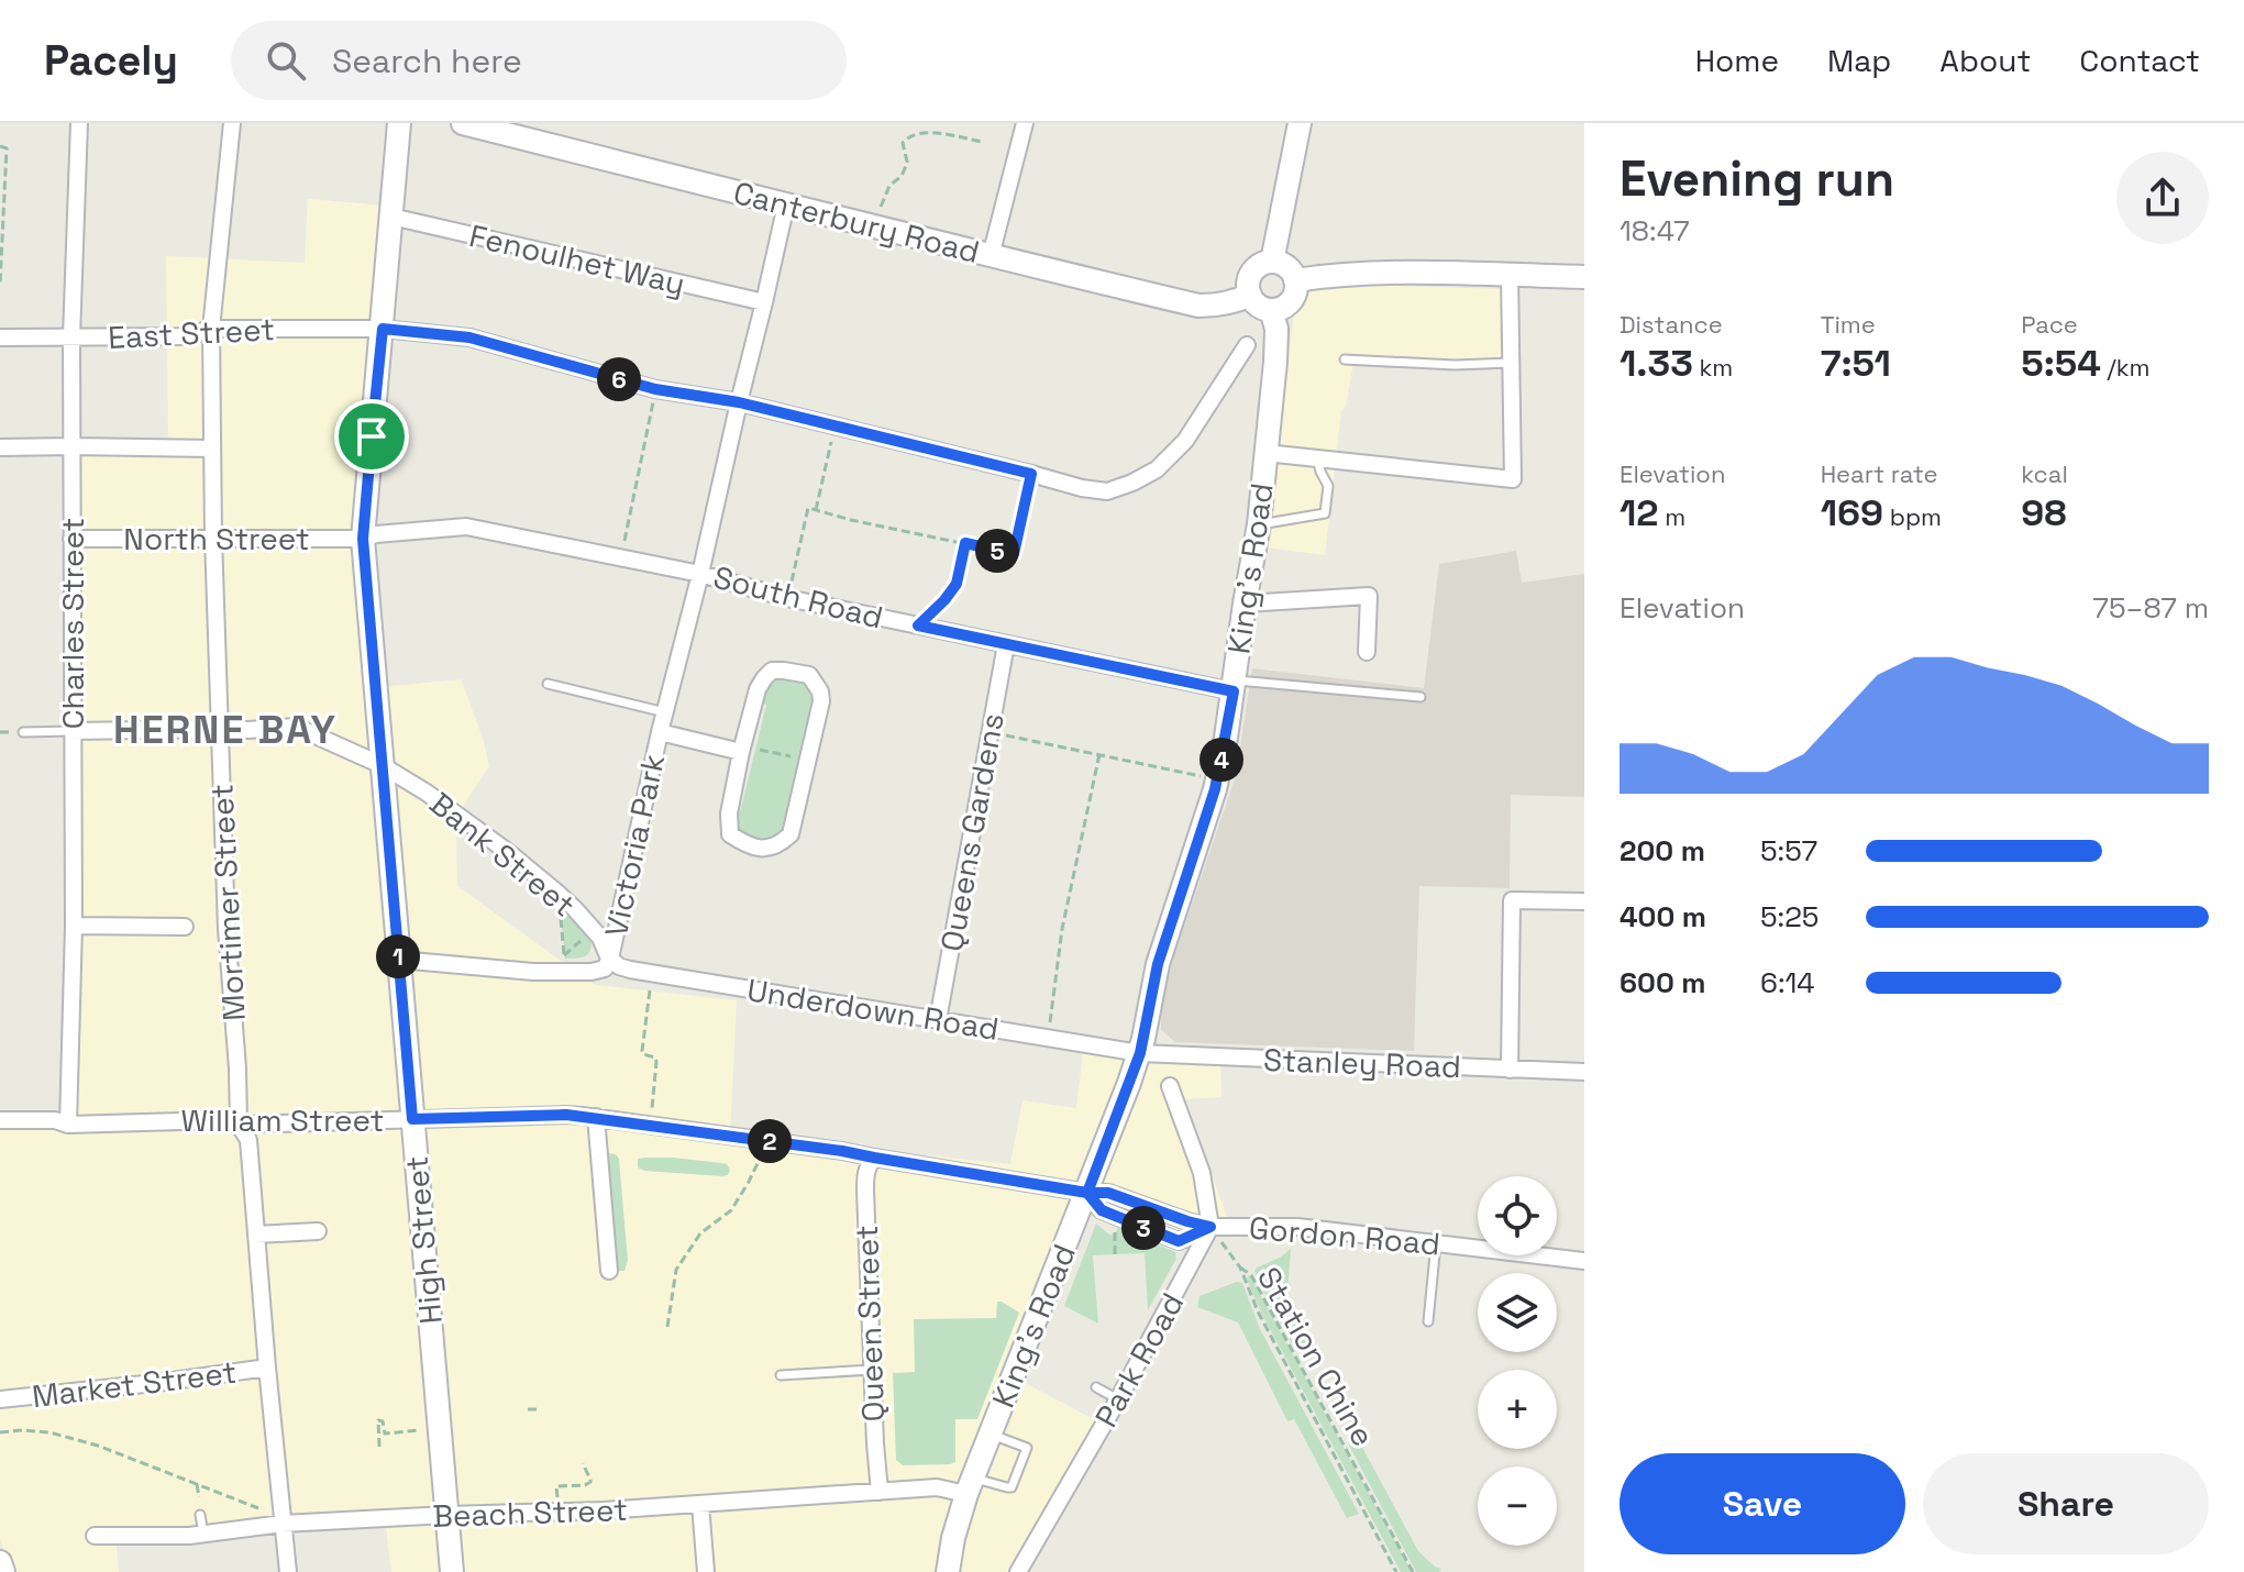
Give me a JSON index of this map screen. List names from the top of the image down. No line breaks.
{"streets":{"main road":["Canterbury Road","King's Road","High Street"],"street":["Fenoulhet Way","East Street","North Street","South Road","Charles Street","Queens Gardens","Victoria Park","Bank Street","Mortimer Street","Underdown Road","Stanley Road","William Street","Gordon Road","Queen Street","Park Road","Market Street","Beach Street"],"path":["Station Chine"]},"crossings":[["Canterbury Road","King's Road"],["Canterbury Road","Victoria Park"],["Fenoulhet Way","Victoria Park"],["Fenoulhet Way","High Street"],["East Street","Charles Street"],["East Street","Victoria Park"],["East Street","Mortimer Street"],["East Street","High Street"],["North Street","South Road"],["North Street","Charles Street"],["North Street","Mortimer Street"],["North Street","High Street"],["King's Road","South Road"],["King's Road","Underdown Road"],["King's Road","Stanley Road"],["King's Road","William Street"],["King's Road","Gordon Road"],["King's Road","Beach Street"],["South Road","Queens Gardens"],["South Road","Victoria Park"],["South Road","High Street"],["Charles Street","Bank Street"],["Charles Street","William Street"],["Queens Gardens","Underdown Road"],["Victoria Park","Bank Street"],["Victoria Park","Underdown Road"],["Bank Street","Mortimer Street"],["Bank Street","Underdown Road"],["Bank Street","High Street"],["Mortimer Street","William Street"],["Mortimer Street","Market Street"],["Mortimer Street","Beach Street"],["Underdown Road","Stanley Road"],["William Street","Gordon Road"],["William Street","High Street"],["William Street","Queen Street"],["Gordon Road","Park Road"],["High Street","Beach Street"],["Queen Street","Beach Street"]],"districts":["HERNE BAY"],"page":{"header":"Pacely","search":"Search here","nav":["Home","Map","About","Contact"],"heading":["Evening run","18:47"],"stats":[["Distance","1.33 km"],["Time","7:51"],["Pace","5:54 /km"],["Elevation","12 m"],["Heart rate","169 bpm"],["kcal","98"]],"pins":["6","5","4","1","2","3"],"chart":["Elevation","75–87 m"],"list":[{"name":"200 m","note":"5:57"},{"name":"400 m","note":"5:25"},{"name":"600 m","note":"6:14"}],"map_buttons":["+","−"],"buttons":["Save","Share"]}}
